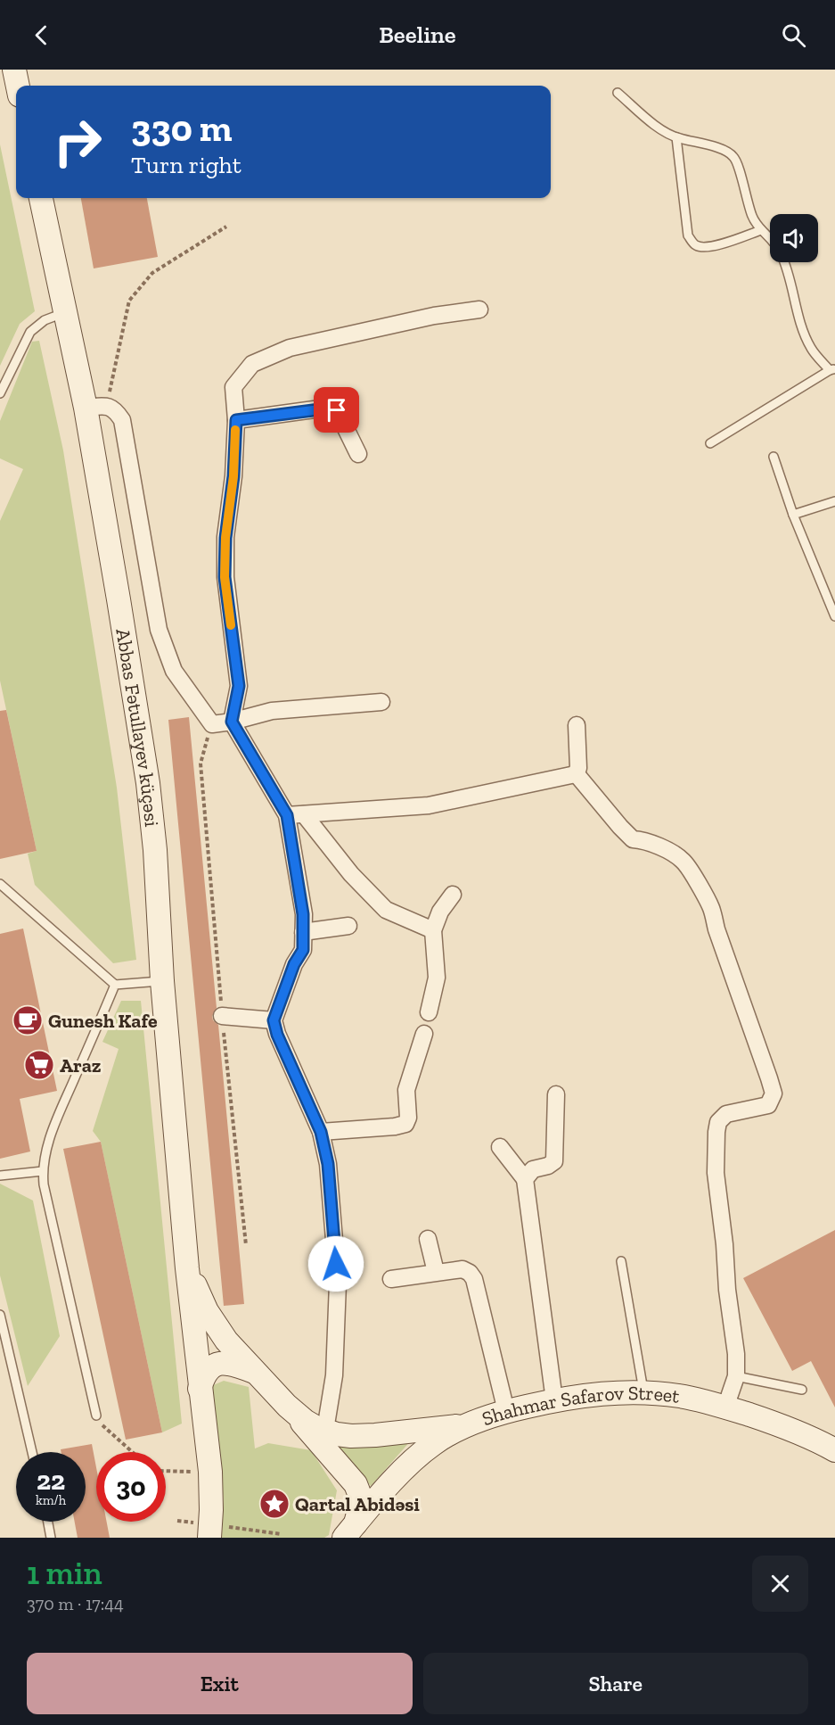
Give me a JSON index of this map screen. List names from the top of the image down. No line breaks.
{"streets":{"main road":["Abbas Fətullayev küçəsi","Shahmar Safarov Street"]},"places":{"cafe":["Gunesh Kafe"],"supermarket":["Araz"],"place":["Qartal Abidəsi"]},"page":{"header":"Beeline","turn":["330 m","Turn right"],"speed":"22 km/h","limit":"30","heading":["1 min","370 m · 17:44"],"buttons":["Exit","Share"]}}
